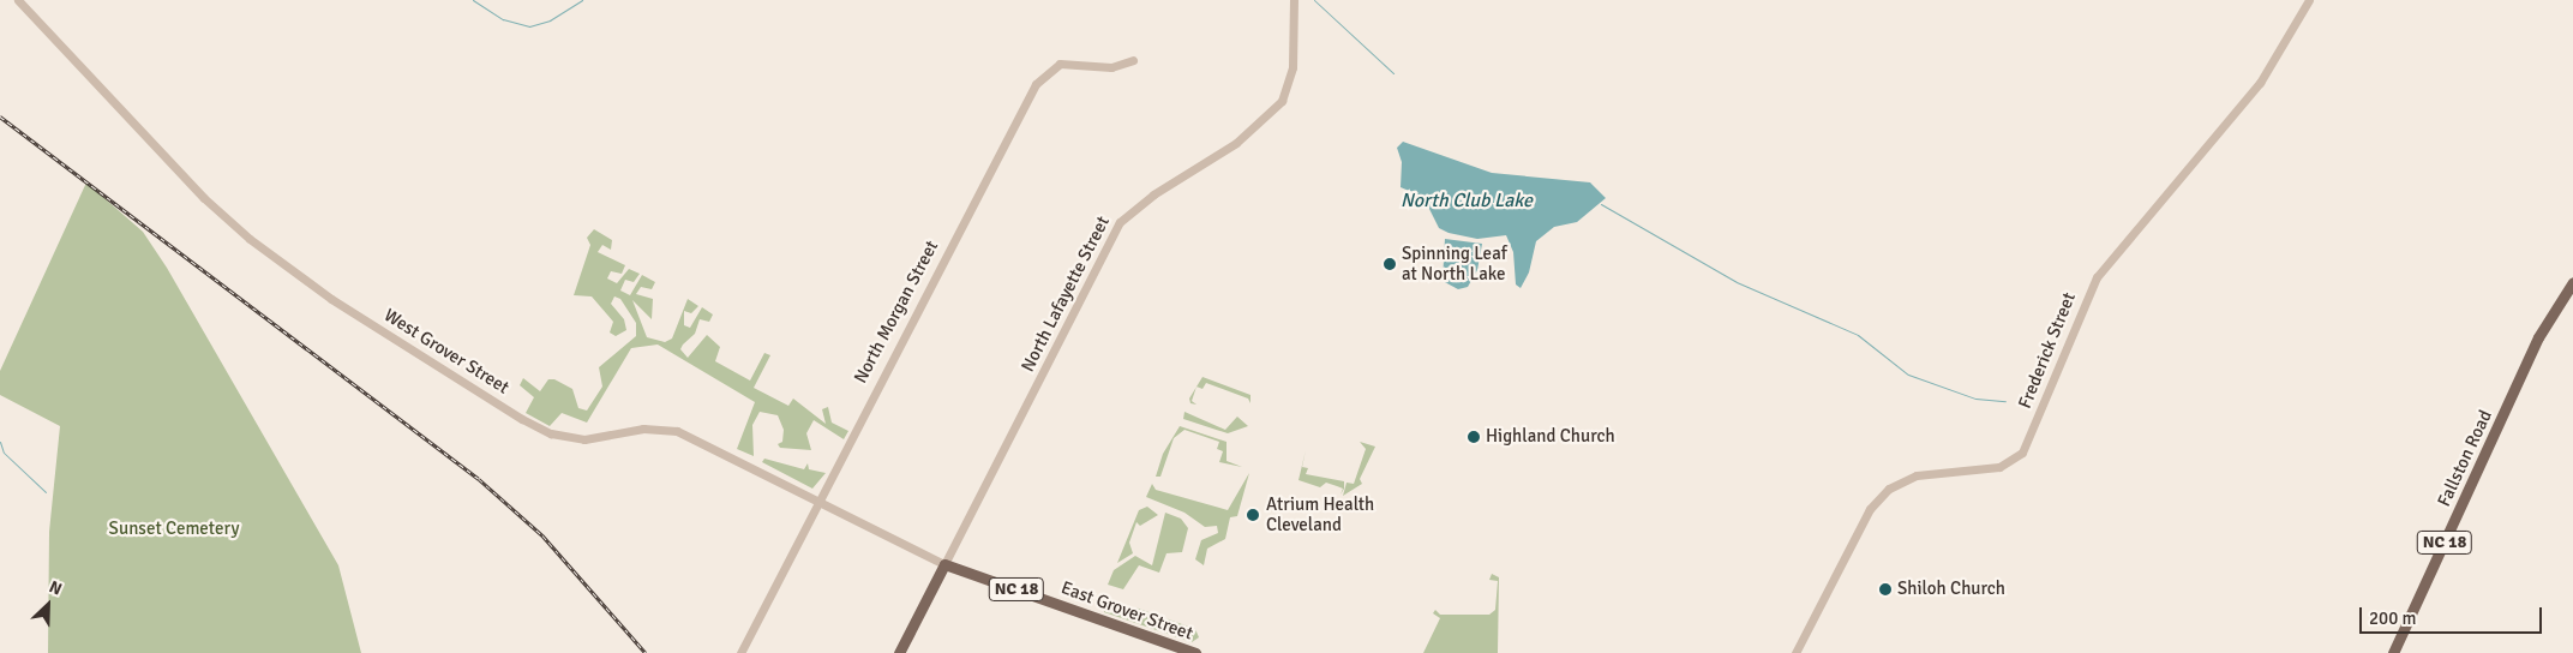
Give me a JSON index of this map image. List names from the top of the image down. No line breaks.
{"streets":{"main road":["North Lafayette Street","Fallston Road","NC 18","East Grover Street"],"street":["North Morgan Street","Frederick Street","West Grover Street"]},"crossings":[["North Lafayette Street","West Grover Street"],["North Lafayette Street","East Grover Street"],["North Morgan Street","West Grover Street"],["West Grover Street","East Grover Street"]],"water":["North Club Lake"],"parks":["Sunset Cemetery"],"places":["Spinning Leaf at North Lake","Highland Church","Atrium Health Cleveland","Shiloh Church"],"scale_bar":"200 m","north":"top right"}
